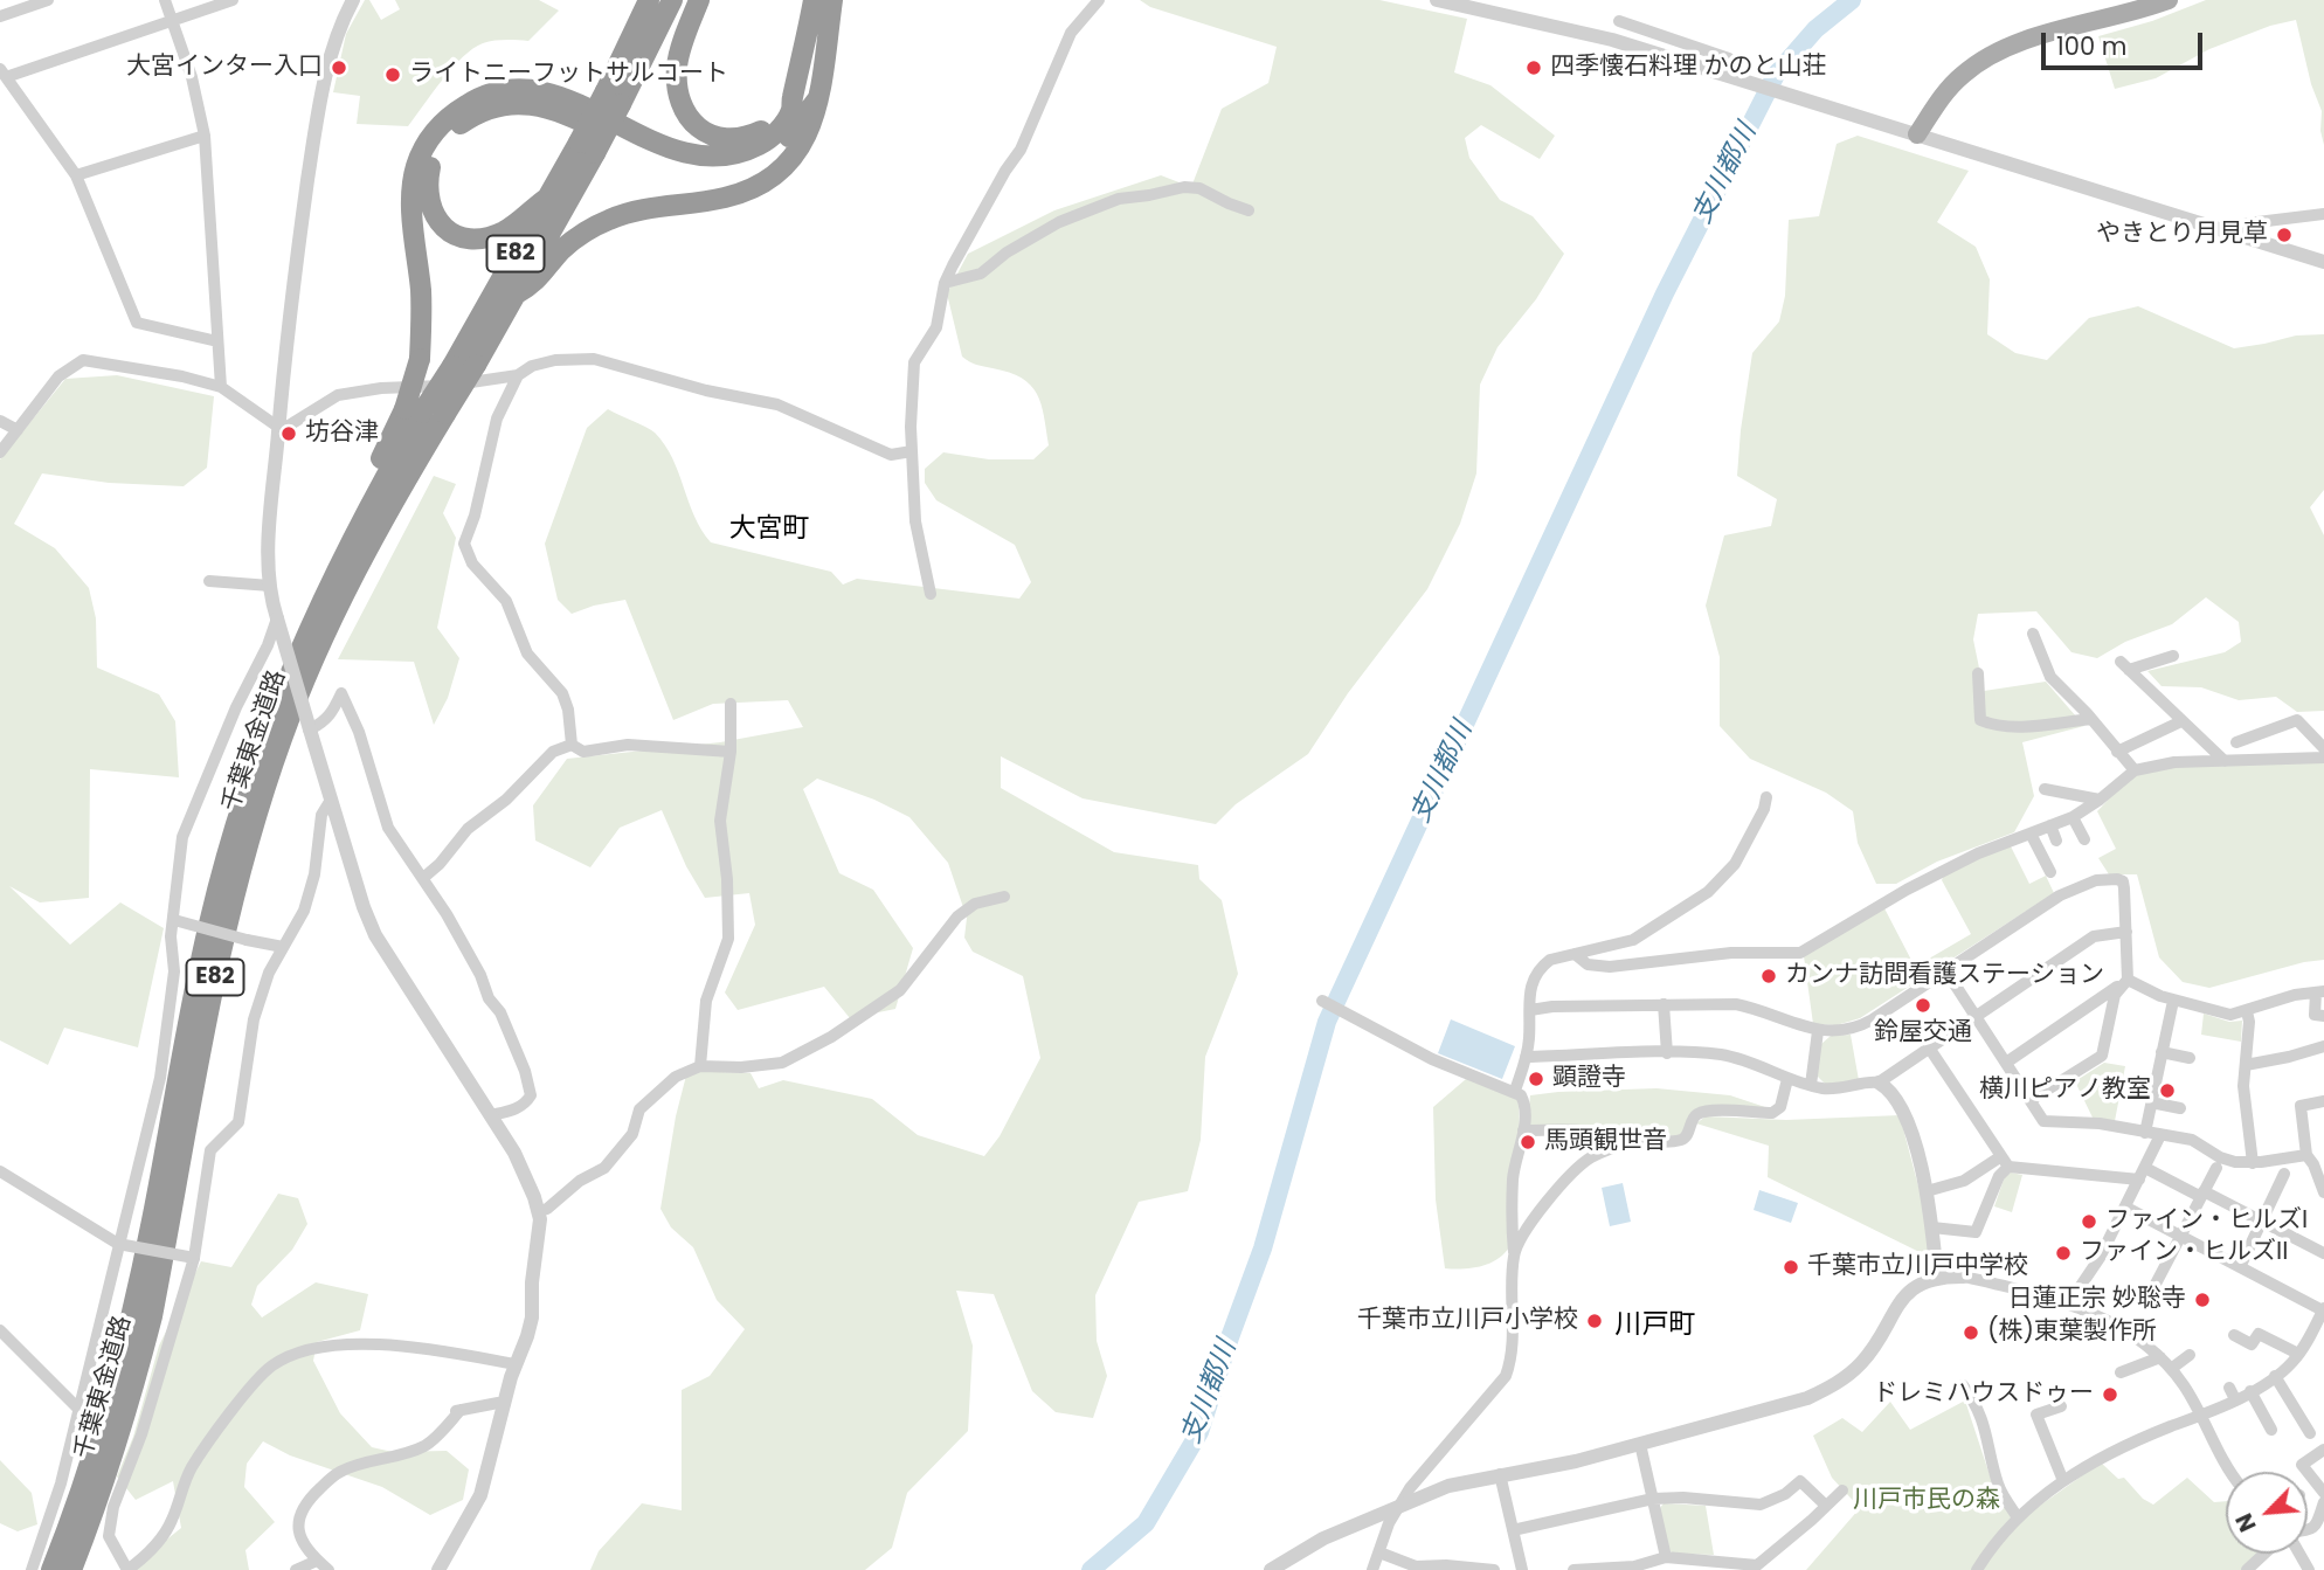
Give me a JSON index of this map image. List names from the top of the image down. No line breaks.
{"streets":{"highway":["E82","千葉東金道路"]},"districts":["大宮町","川戸町"],"water":["支川都川"],"parks":["川戸市民の森"],"places":["大宮インター入口","四季懐石料理 かのと山荘","ライトニーフットサルコート","やきとり月見草","坊谷津","カンナ訪問看護ステーション","鈴屋交通","顕證寺","横川ピアノ教室","馬頭観世音","ファイン・ヒルズI","ファイン・ヒルズII","千葉市立川戸中学校","日蓮正宗 妙聡寺","千葉市立川戸小学校","(株)東葉製作所","ドレミハウスドゥー"],"scale_bar":"100 m","north":"bottom left"}
